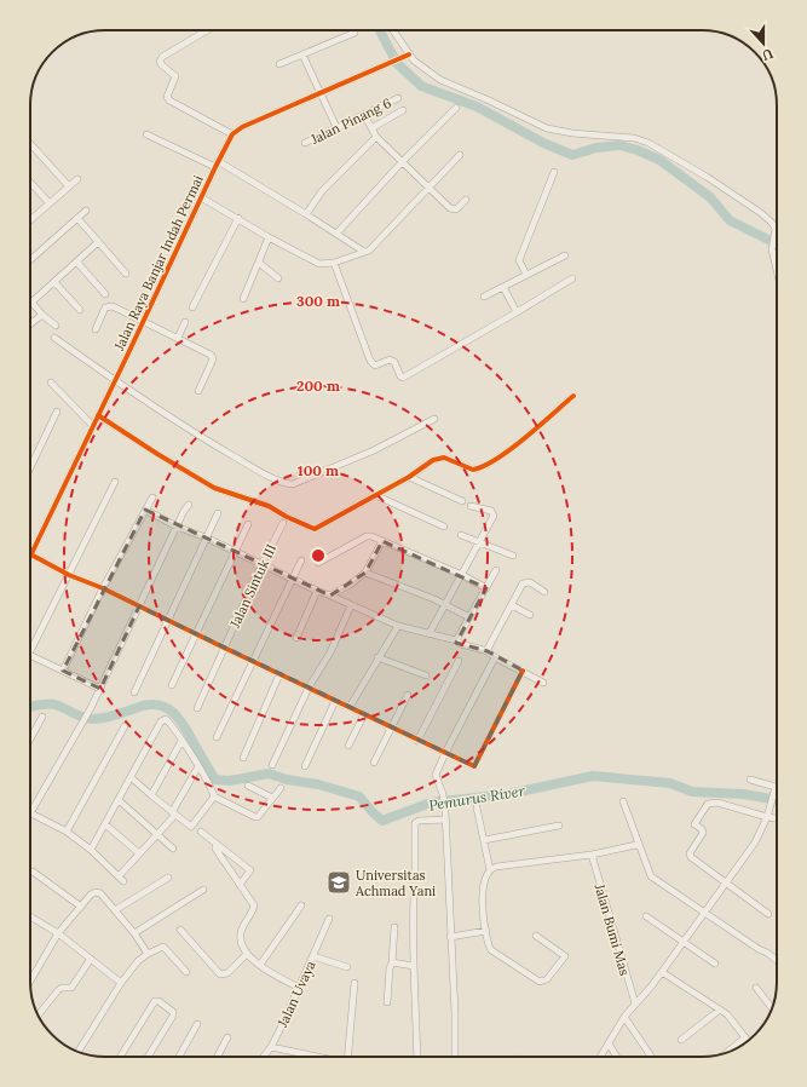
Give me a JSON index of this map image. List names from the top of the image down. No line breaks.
{"streets":{"street":["Jalan Pinang 6","Jalan Raya Banjar Indah Permai","Jalan Sintuk III","Jalan Bumi Mas","Jalan Uvaya"]},"water":["Pemurus River"],"places":{"school or university":["Universitas Achmad Yani"]},"north":"bottom","rings":["300 m","200 m","100 m"]}
